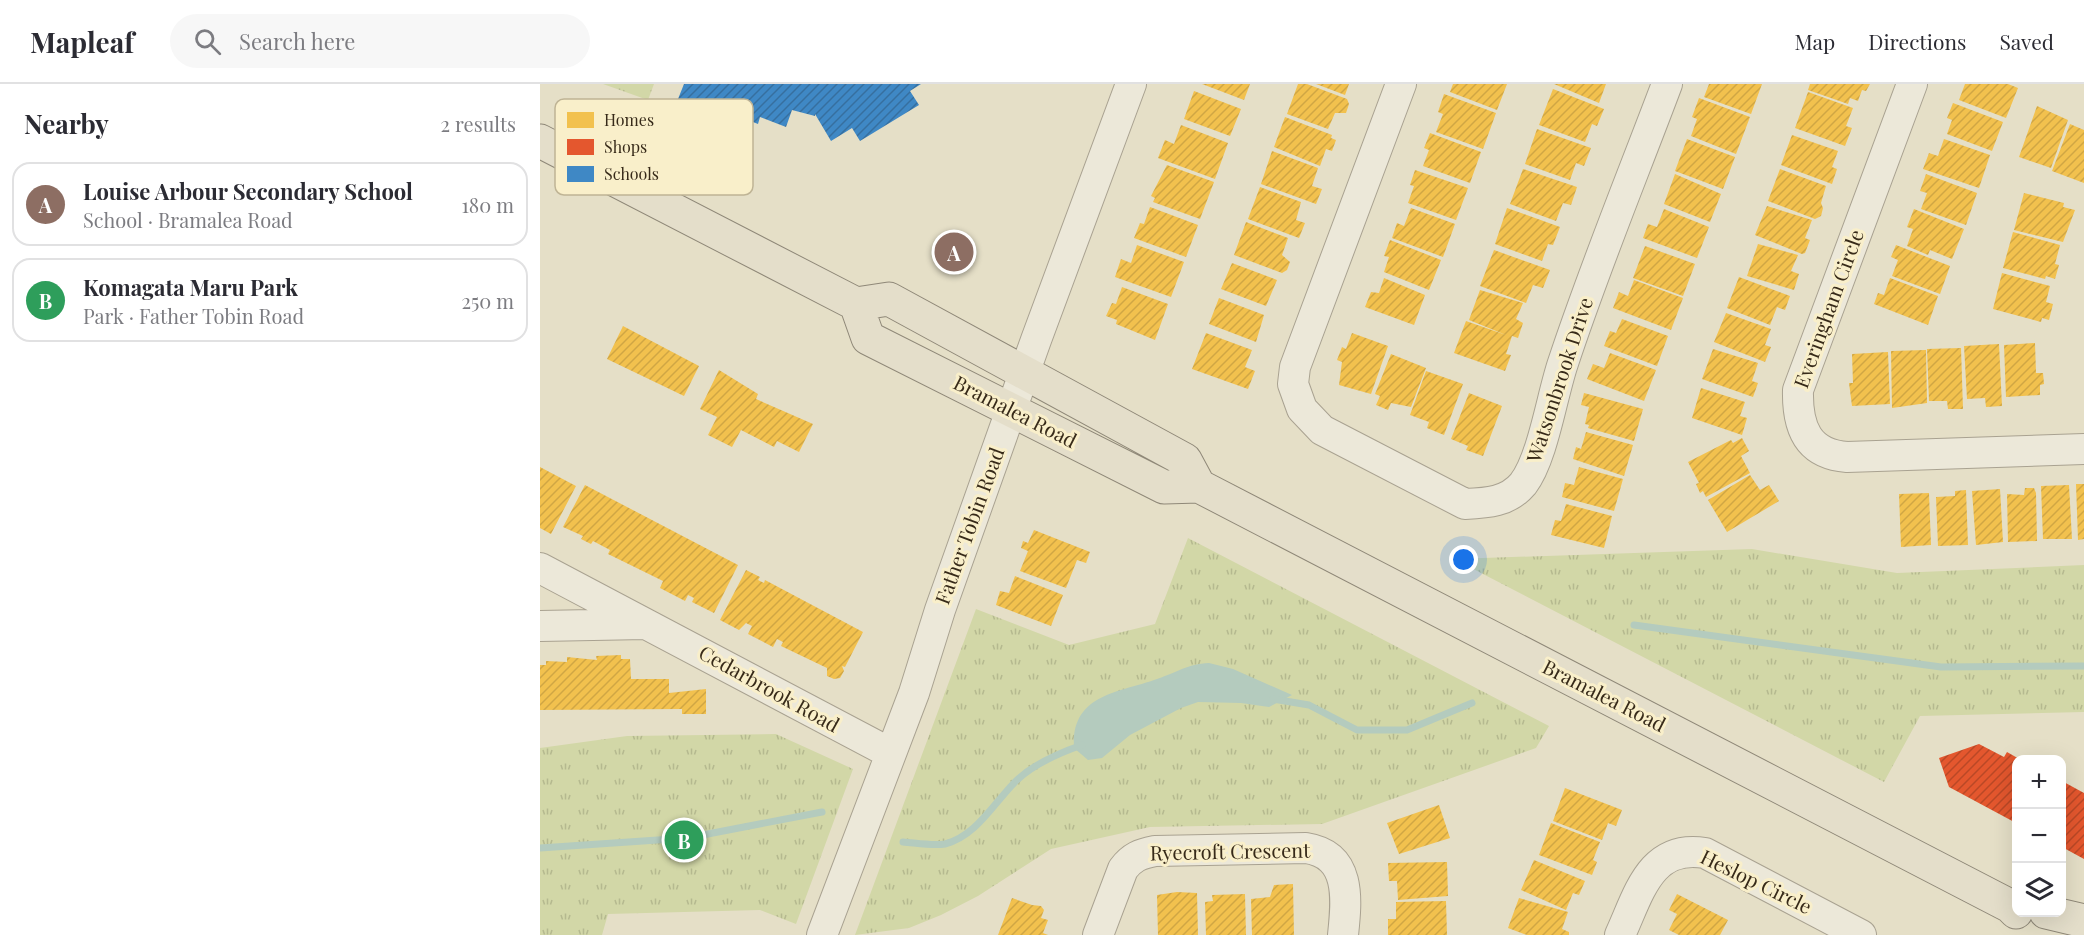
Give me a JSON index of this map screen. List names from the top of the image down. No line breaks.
{"streets":{"main road":["Bramalea Road"],"street":["Everingham Circle","Watsonbrook Drive","Father Tobin Road","Cedarbrook Road","Ryecroft Crescent","Heslop Circle"]},"crossings":[["Bramalea Road","Father Tobin Road"],["Father Tobin Road","Cedarbrook Road"]],"legend":["Homes","Shops","Schools"],"page":{"header":"Mapleaf","search":"Search here","nav":["Map","Directions","Saved"],"heading":["Nearby","2 results"],"list":[{"mark":"A","name":"Louise Arbour Secondary School","note":"School · Bramalea Road","value":"180 m"},{"mark":"B","name":"Komagata Maru Park","note":"Park · Father Tobin Road","value":"250 m"}],"pins":["A","B"],"map_buttons":["+","−"]}}
